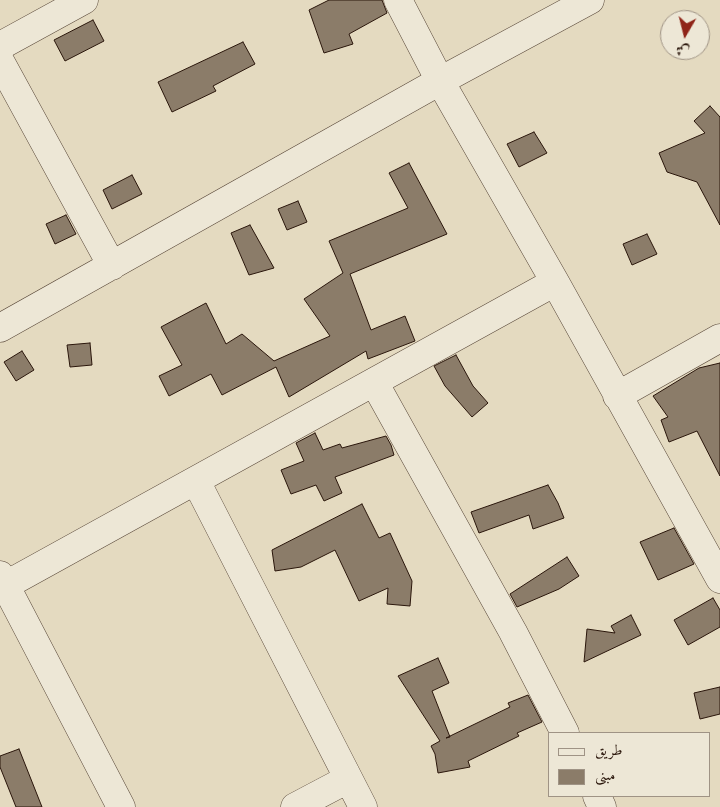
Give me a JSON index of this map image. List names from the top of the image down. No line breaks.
{"legend":["طريق","مبنى"],"north":"bottom"}
